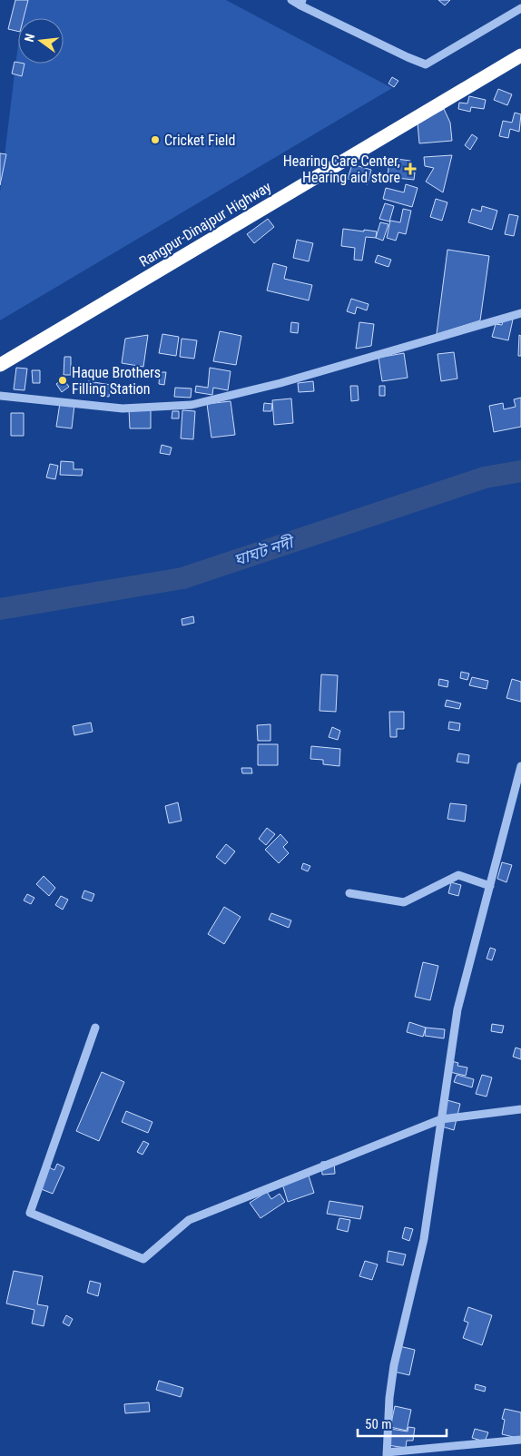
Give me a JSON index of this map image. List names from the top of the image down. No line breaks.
{"streets":{"highway":["Rangpur-Dinajpur Highway"]},"water":["ঘাঘট নদী"],"places":{"other":["Cricket Field","Haque Brothers Filling Station"],"health":["Hearing Care Center, Hearing aid store"]},"scale_bar":"50 m","north":"left"}
